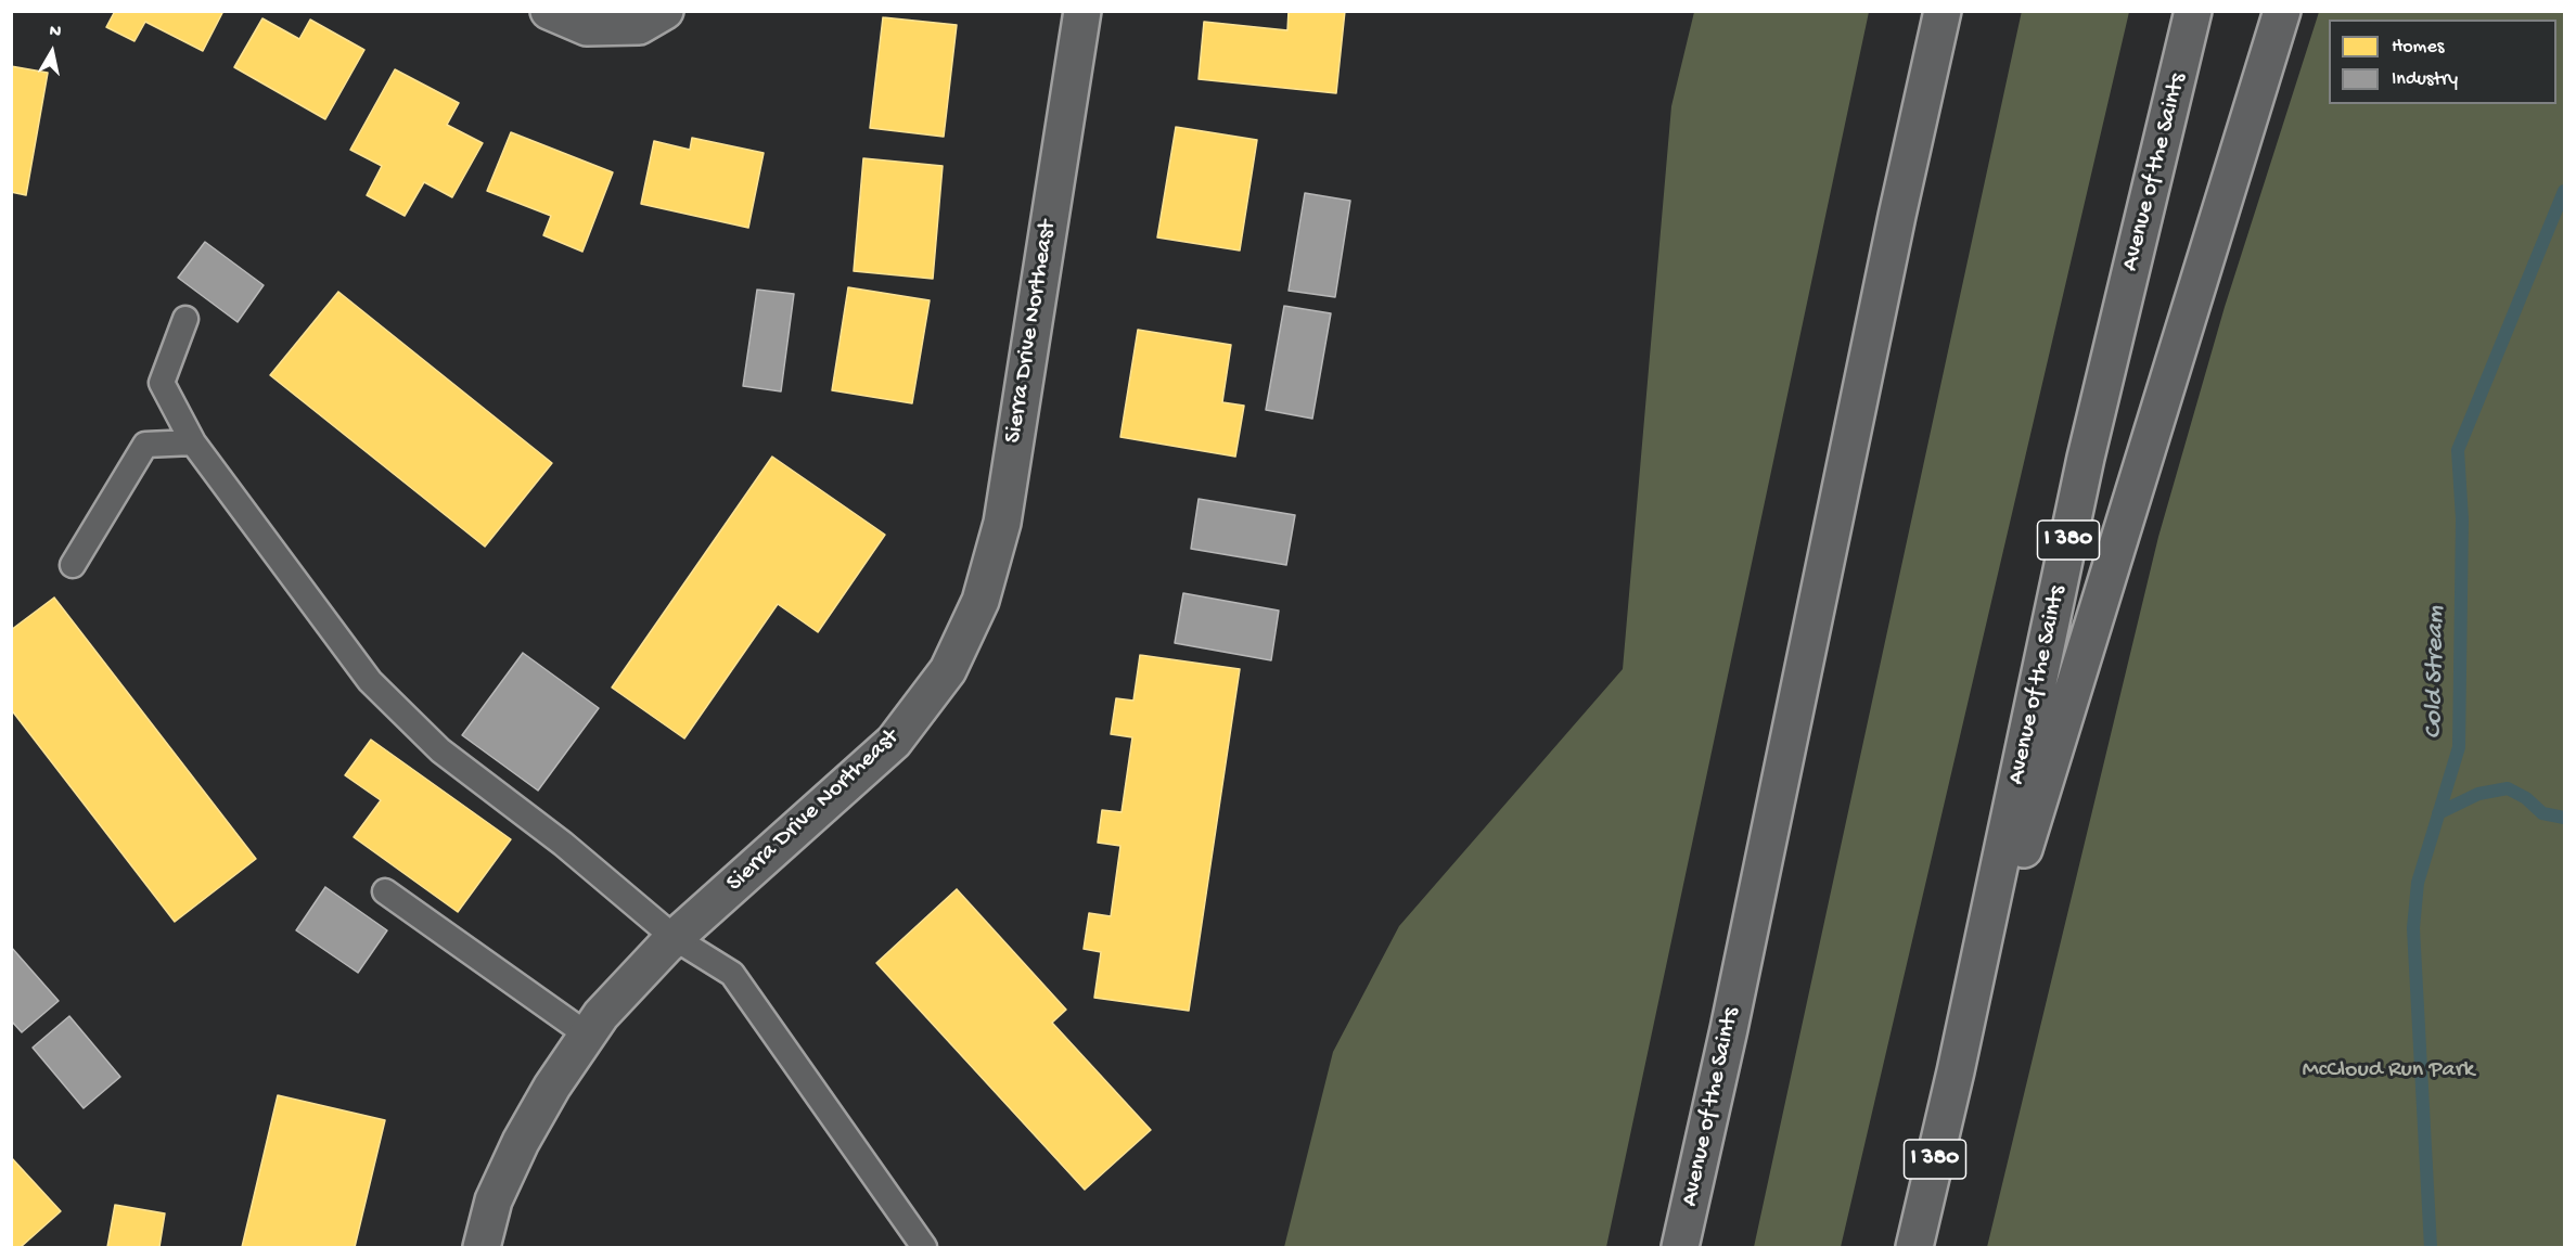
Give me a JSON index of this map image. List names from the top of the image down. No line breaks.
{"streets":{"main road":["Avenue of the Saints","Sierra Drive Northeast","I 380"]},"water":["Cold Stream"],"parks":["McCloud Run Park"],"legend":["Homes","Industry"],"north":"top"}
